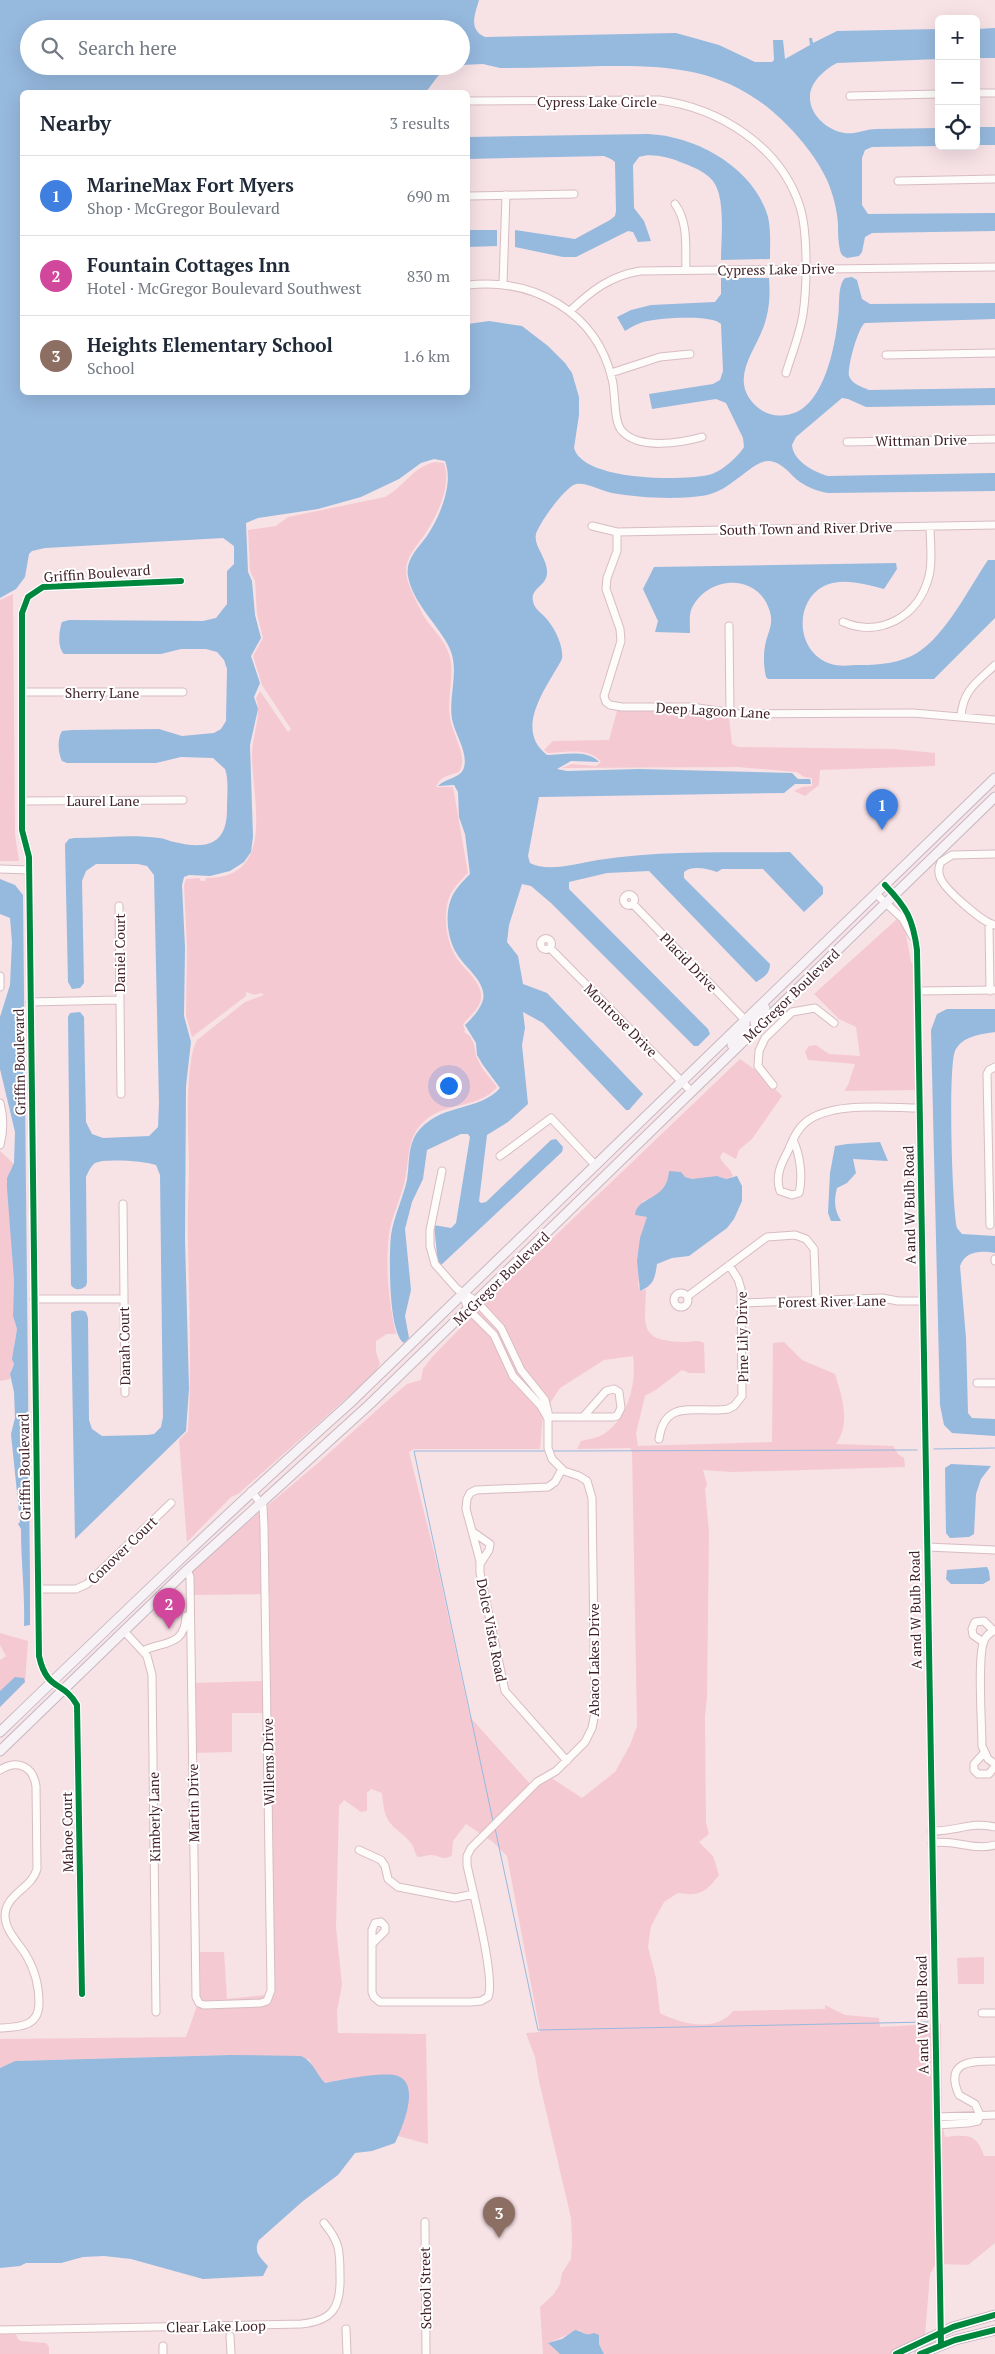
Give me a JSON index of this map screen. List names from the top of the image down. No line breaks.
{"streets":{"main road":["McGregor Boulevard"],"street":["Cypress Lake Circle","Cypress Lake Drive","Wittman Drive","South Town and River Drive","Griffin Boulevard","Sherry Lane","Deep Lagoon Lane","Laurel Lane","Daniel Court","Placid Drive","Montrose Drive","A and W Bulb Road","Forest River Lane","Pine Lily Drive","Danah Court","Conover Court","Dolce Vista Road","Abaco Lakes Drive","Willems Drive","Martin Drive","Kimberly Lane","Mahoe Court","School Street","Clear Lake Loop"]},"crossings":[["Cypress Lake Circle","Cypress Lake Drive"],["South Town and River Drive","Deep Lagoon Lane"],["Griffin Boulevard","Sherry Lane"],["Griffin Boulevard","Laurel Lane"],["Griffin Boulevard","Daniel Court"],["Griffin Boulevard","McGregor Boulevard"],["Griffin Boulevard","Danah Court"],["Griffin Boulevard","Conover Court"],["Griffin Boulevard","Mahoe Court"],["Placid Drive","McGregor Boulevard"],["McGregor Boulevard","Montrose Drive"],["McGregor Boulevard","A and W Bulb Road"],["McGregor Boulevard","Willems Drive"],["McGregor Boulevard","Martin Drive"],["McGregor Boulevard","Kimberly Lane"],["McGregor Boulevard","Mahoe Court"],["A and W Bulb Road","Forest River Lane"],["Forest River Lane","Pine Lily Drive"],["Dolce Vista Road","Abaco Lakes Drive"],["Willems Drive","Martin Drive"]],"page":{"map_buttons":["+","−"],"search":"Search here","heading":["Nearby","3 results"],"list":[{"mark":"1","name":"MarineMax Fort Myers","note":"Shop · McGregor Boulevard","value":"690 m"},{"mark":"2","name":"Fountain Cottages Inn","note":"Hotel · McGregor Boulevard Southwest","value":"830 m"},{"mark":"3","name":"Heights Elementary School","note":"School","value":"1.6 km"}],"pins":["1","2","3"]}}
